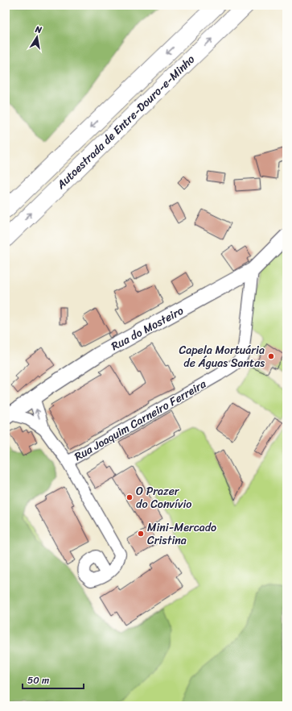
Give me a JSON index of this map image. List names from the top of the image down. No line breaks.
{"streets":{"highway":["Autoestrada de Entre-Douro-e-Minho"],"main road":["Rua do Mosteiro"],"street":["Rua Joaquim Carneiro Ferreira"]},"crossings":[["Rua do Mosteiro","Rua Joaquim Carneiro Ferreira"]],"places":["Capela Mortuária de Águas Santas","O Prazer do Convívio","Mini-Mercado Cristina"],"scale_bar":"50 m","north":"top"}
